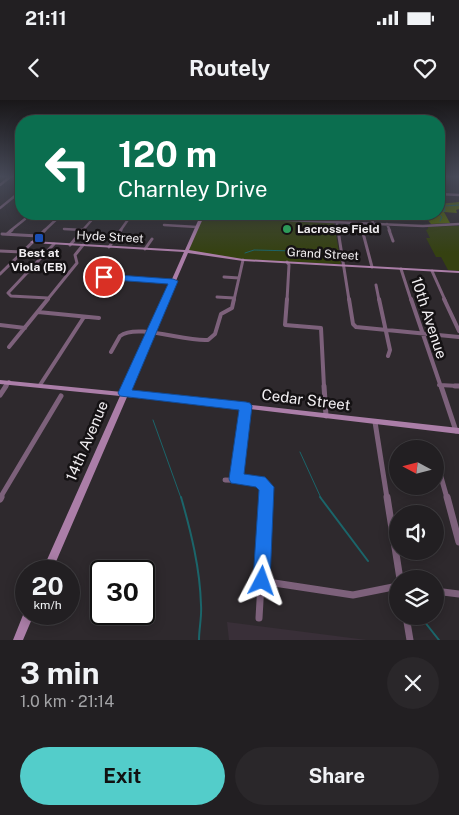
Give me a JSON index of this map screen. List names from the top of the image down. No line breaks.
{"streets":{"street":["Hyde Street","Grand Street","10th Avenue","Cedar Street","14th Avenue"]},"crossings":[["Hyde Street","Grand Street"],["Hyde Street","14th Avenue"],["Grand Street","10th Avenue"],["Grand Street","14th Avenue"],["10th Avenue","Cedar Street"],["Cedar Street","14th Avenue"]],"places":{"other":["Lacrosse Field"],"transit":["Best at Viola (EB)"]},"north":"left","page":{"status":"21:11","header":"Routely","turn":["120 m","Charnley Drive"],"speed":"20 km/h","limit":"30","heading":["3 min","1.0 km · 21:14"],"buttons":["Exit","Share"]}}
